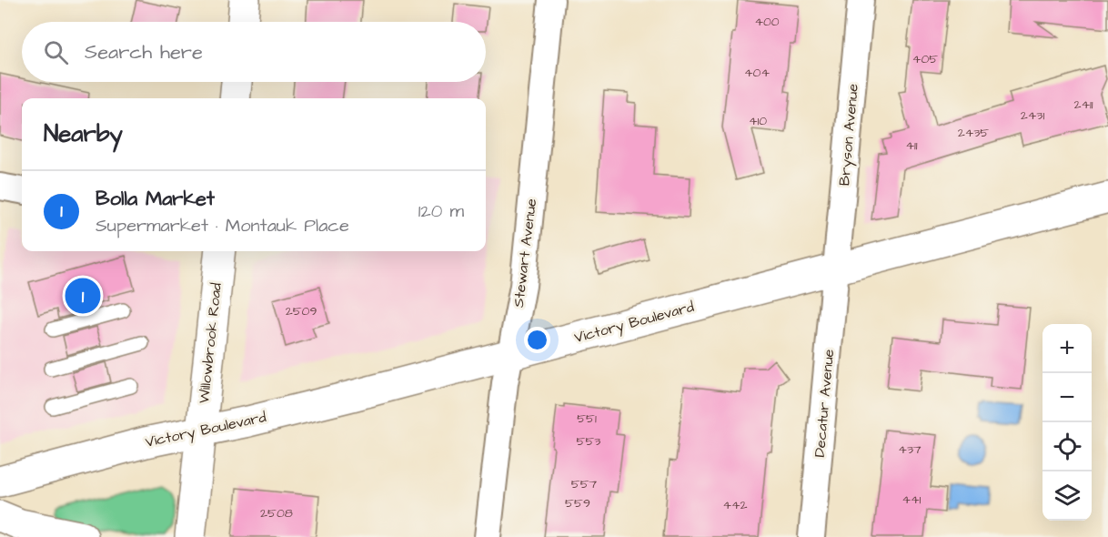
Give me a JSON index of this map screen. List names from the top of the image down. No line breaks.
{"streets":{"main road":["Victory Boulevard","Willowbrook Road"],"street":["Bryson Avenue","Stewart Avenue","Decatur Avenue"]},"crossings":[["Bryson Avenue","Victory Boulevard"],["Bryson Avenue","Decatur Avenue"],["Stewart Avenue","Victory Boulevard"],["Victory Boulevard","Willowbrook Road"],["Victory Boulevard","Decatur Avenue"]],"house_numbers":["400","405","404","2411","2431","410","2435","411","2509","551","553","437","557","441","559","442","2508"],"page":{"search":"Search here","heading":"Nearby","list":[{"mark":"1","name":"Bolla Market","note":"Supermarket · Montauk Place","value":"120 m"}],"pins":"1","map_buttons":["+","−"]}}
